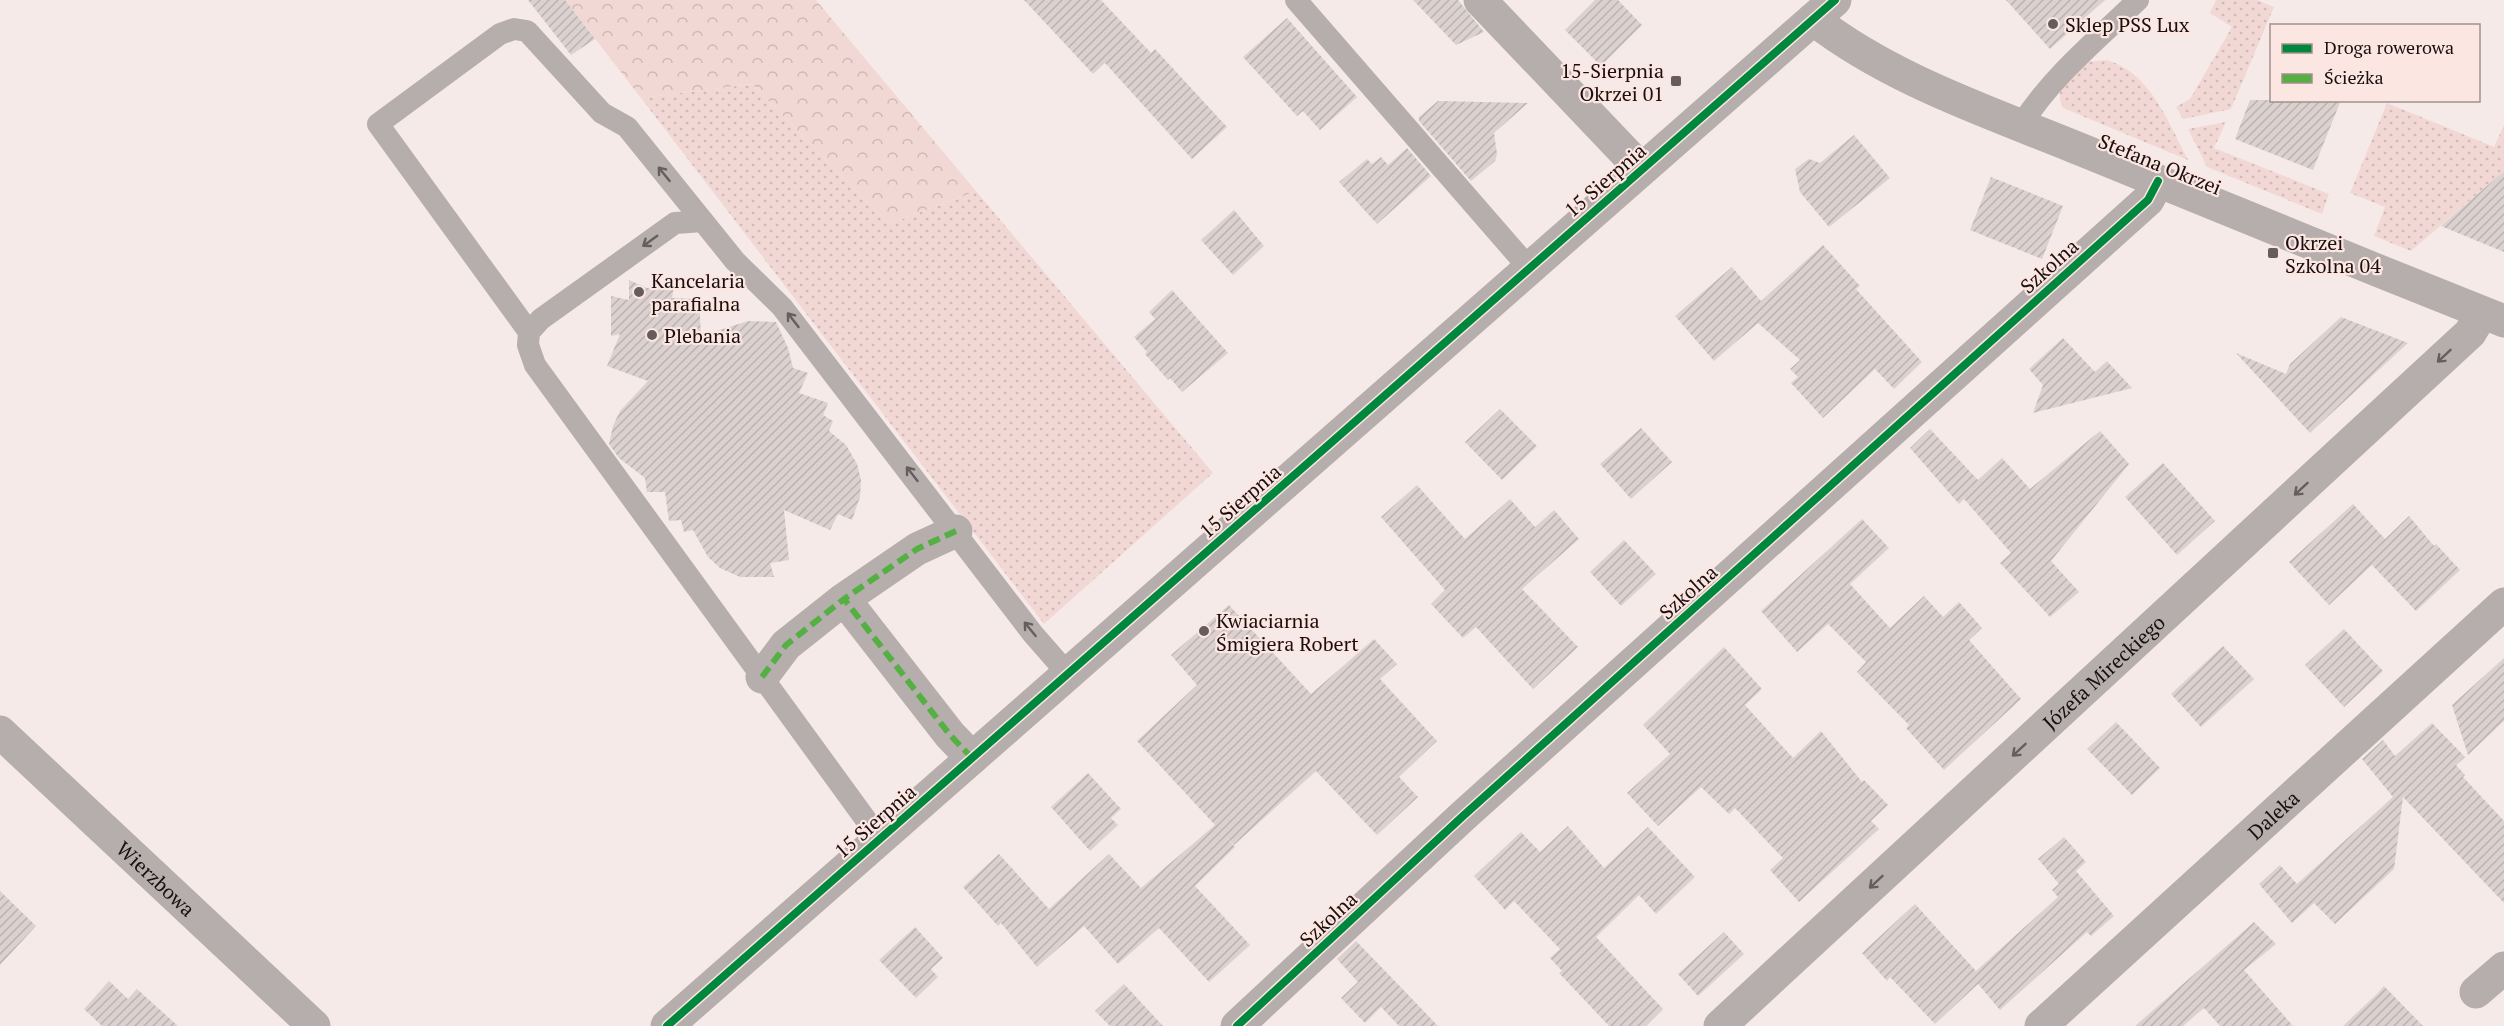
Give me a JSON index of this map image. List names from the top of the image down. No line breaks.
{"streets":{"street":["Stefana Okrzei","15 Sierpnia","Szkolna","Józefa Mireckiego","Daleka","Wierzbowa"]},"crossings":[["Stefana Okrzei","15 Sierpnia"],["Stefana Okrzei","Szkolna"],["Stefana Okrzei","Józefa Mireckiego"]],"one_way":["Józefa Mireckiego"],"places":{"other":["Sklep PSS Lux","Kancelaria parafialna","Plebania","Kwiaciarnia Śmigiera Robert"],"transit":["15-Sierpnia Okrzei 01","Okrzei Szkolna 04"]},"legend":["Droga rowerowa","Ścieżka"]}
